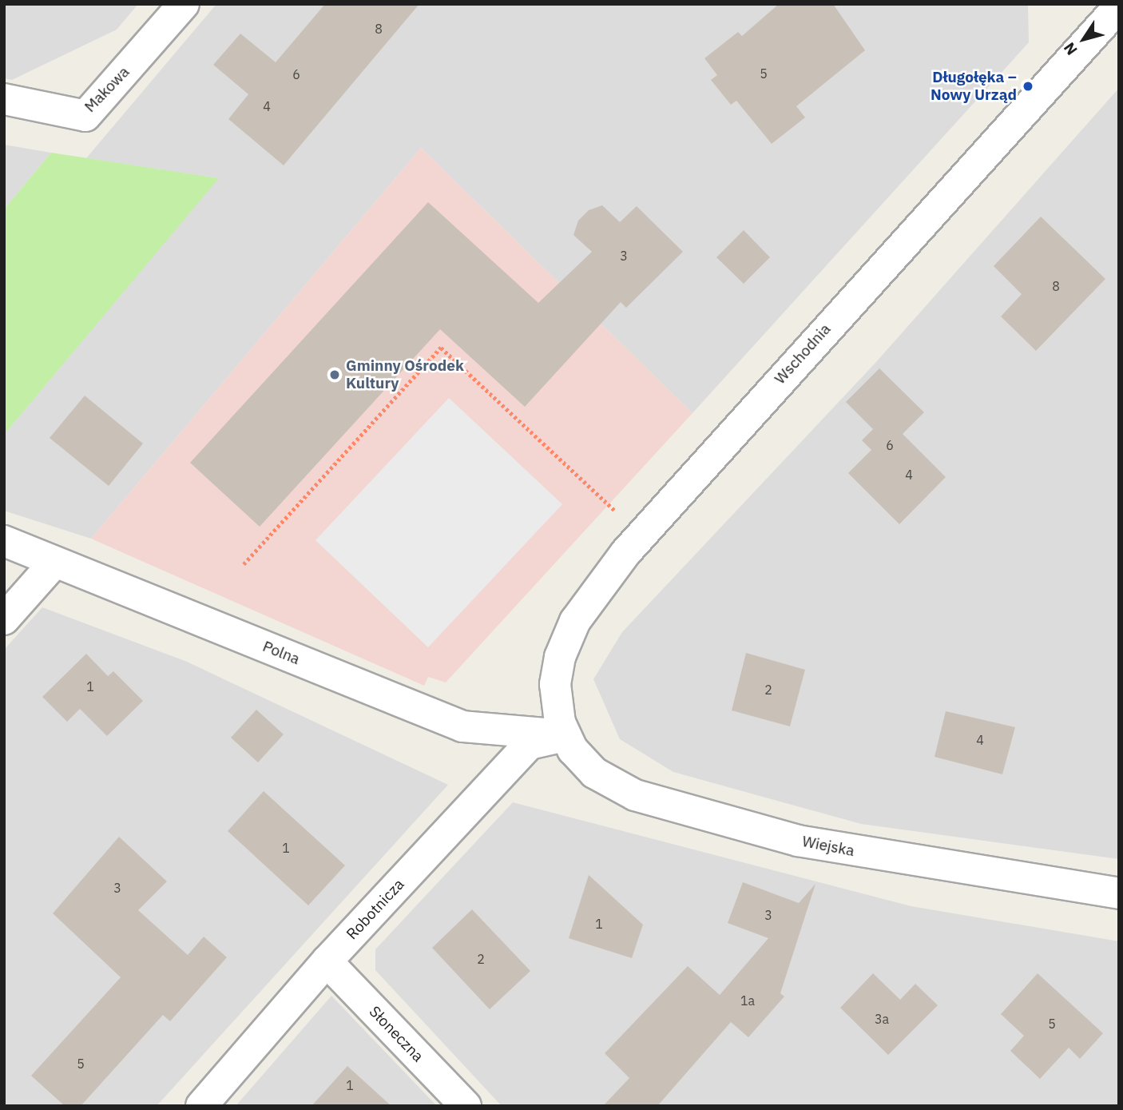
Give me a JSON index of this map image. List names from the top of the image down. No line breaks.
{"streets":{"street":["Makowa","Wschodnia","Polna","Wiejska","Robotnicza","Słoneczna"]},"crossings":[["Wschodnia","Polna"],["Wschodnia","Wiejska"],["Wschodnia","Robotnicza"],["Polna","Wiejska"],["Polna","Robotnicza"],["Wiejska","Robotnicza"],["Robotnicza","Słoneczna"]],"places":["Długołęka – Nowy Urząd","Gminny Ośrodek Kultury"],"house_numbers":["8","5","6","4","3","8","6","4","1","2","4","1","3","3","1","2","1a","3a","5","5","1"],"north":"bottom left"}
